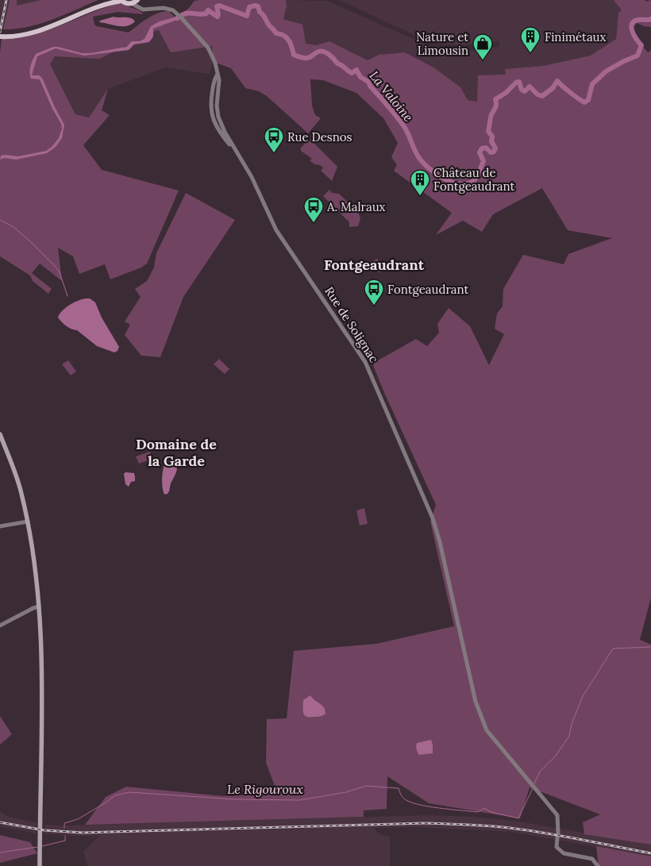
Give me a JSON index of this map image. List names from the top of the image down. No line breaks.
{"streets":{"street":["Rue de Solignac"]},"districts":["Fontgeaudrant","Domaine de la Garde"],"water":["La Valoine","Le Rigouroux"],"places":{"building":["Finimétaux","Château de Fontgeaudrant"],"shop":["Nature et Limousin"],"bus stop":["Rue Desnos","A. Malraux","Fontgeaudrant"]}}
